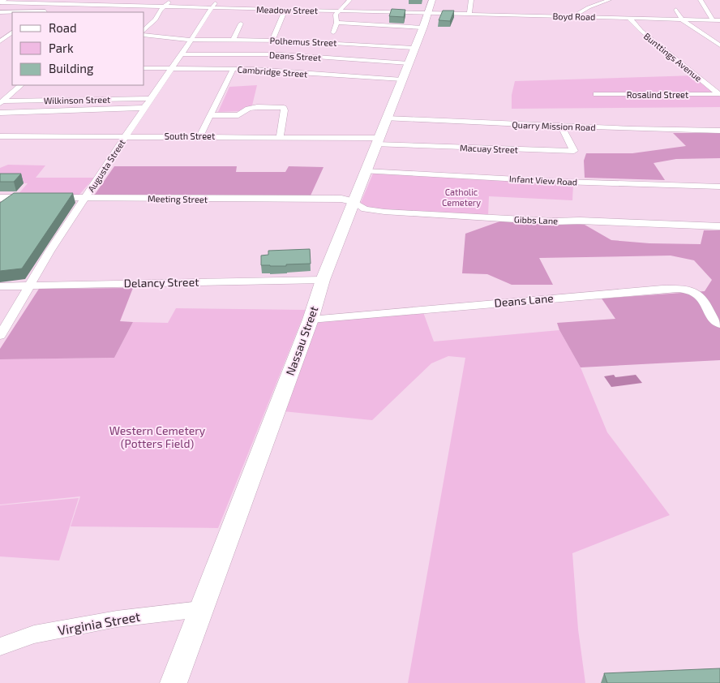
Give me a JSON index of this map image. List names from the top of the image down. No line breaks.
{"streets":{"main road":["Nassau Street"],"street":["Meadow Street","Boyd Road","Polhemus Street","Deans Street","Bunttings Avenue","Cambridge Street","Rosalind Street","Wilkinson Street","Quarry Mission Road","South Street","Macuay Street","Augusta Street","Infant View Road","Meeting Street","Gibbs Lane","Delancy Street","Deans Lane","Virginia Street"]},"crossings":[["Meadow Street","Boyd Road"],["Meadow Street","Augusta Street"],["Meadow Street","Nassau Street"],["Boyd Road","Bunttings Avenue"],["Boyd Road","Nassau Street"],["Polhemus Street","Augusta Street"],["Polhemus Street","Nassau Street"],["Deans Street","Augusta Street"],["Deans Street","Nassau Street"],["Bunttings Avenue","Rosalind Street"],["Cambridge Street","Augusta Street"],["Cambridge Street","Nassau Street"],["Wilkinson Street","Augusta Street"],["Quarry Mission Road","Macuay Street"],["Quarry Mission Road","Nassau Street"],["South Street","Macuay Street"],["South Street","Augusta Street"],["South Street","Nassau Street"],["Macuay Street","Nassau Street"],["Augusta Street","Meeting Street"],["Augusta Street","Delancy Street"],["Infant View Road","Nassau Street"],["Meeting Street","Gibbs Lane"],["Meeting Street","Nassau Street"],["Gibbs Lane","Nassau Street"],["Delancy Street","Nassau Street"],["Deans Lane","Nassau Street"],["Nassau Street","Virginia Street"]],"parks":["Catholic Cemetery","Western Cemetery (Potters Field)"],"legend":["Road","Park","Building"]}
